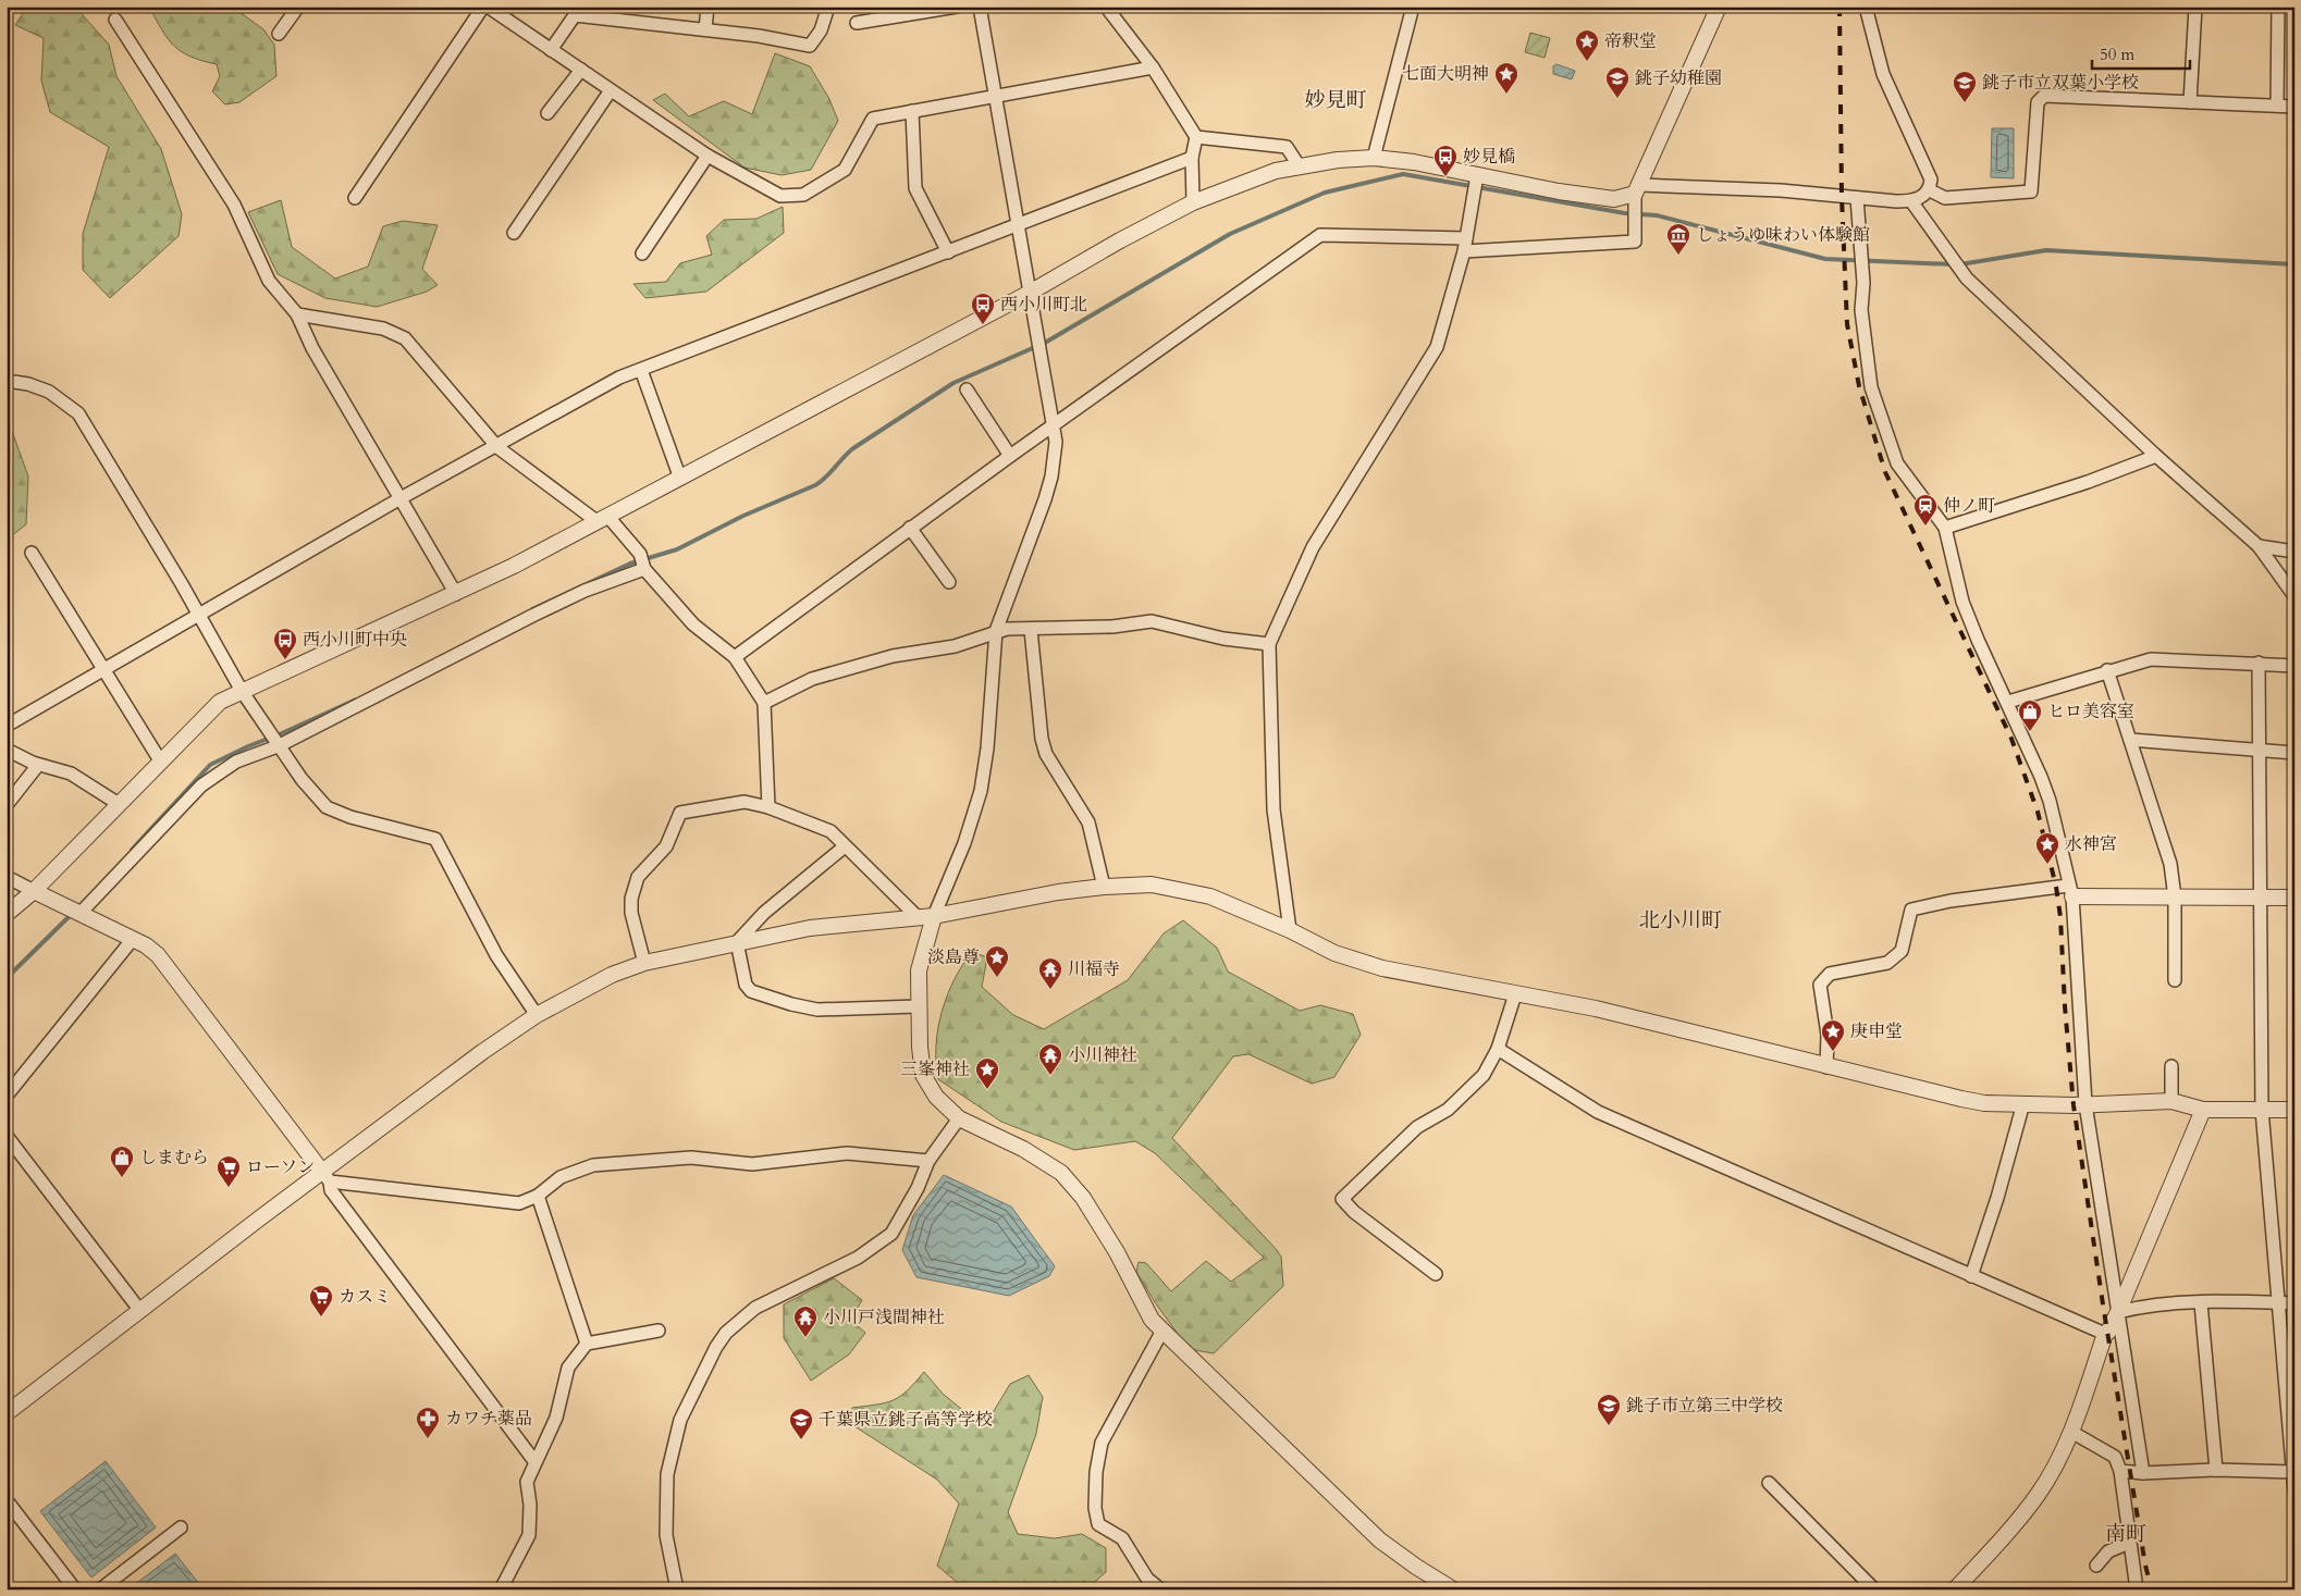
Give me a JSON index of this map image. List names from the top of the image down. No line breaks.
{"districts":["妙見町","北小川町","南町"],"places":{"place":["帝釈堂","七面大明神","水神宮","淡島尊","庚申堂","三峯神社"],"school or university":["銚子幼稚園","銚子市立双葉小学校","銚子市立第三中学校","千葉県立銚子高等学校"],"bus stop":["妙見橋","西小川町北","西小川町中央"],"museum":["しょうゆ味わい体験館"],"station":["仲ノ町"],"shop":["ヒロ美容室","しまむら"],"temple":["川福寺","小川神社","小川戸浅間神社"],"supermarket":["ローソン","カスミ"],"pharmacy":["カワチ薬品"]},"scale_bar":"50 m"}
